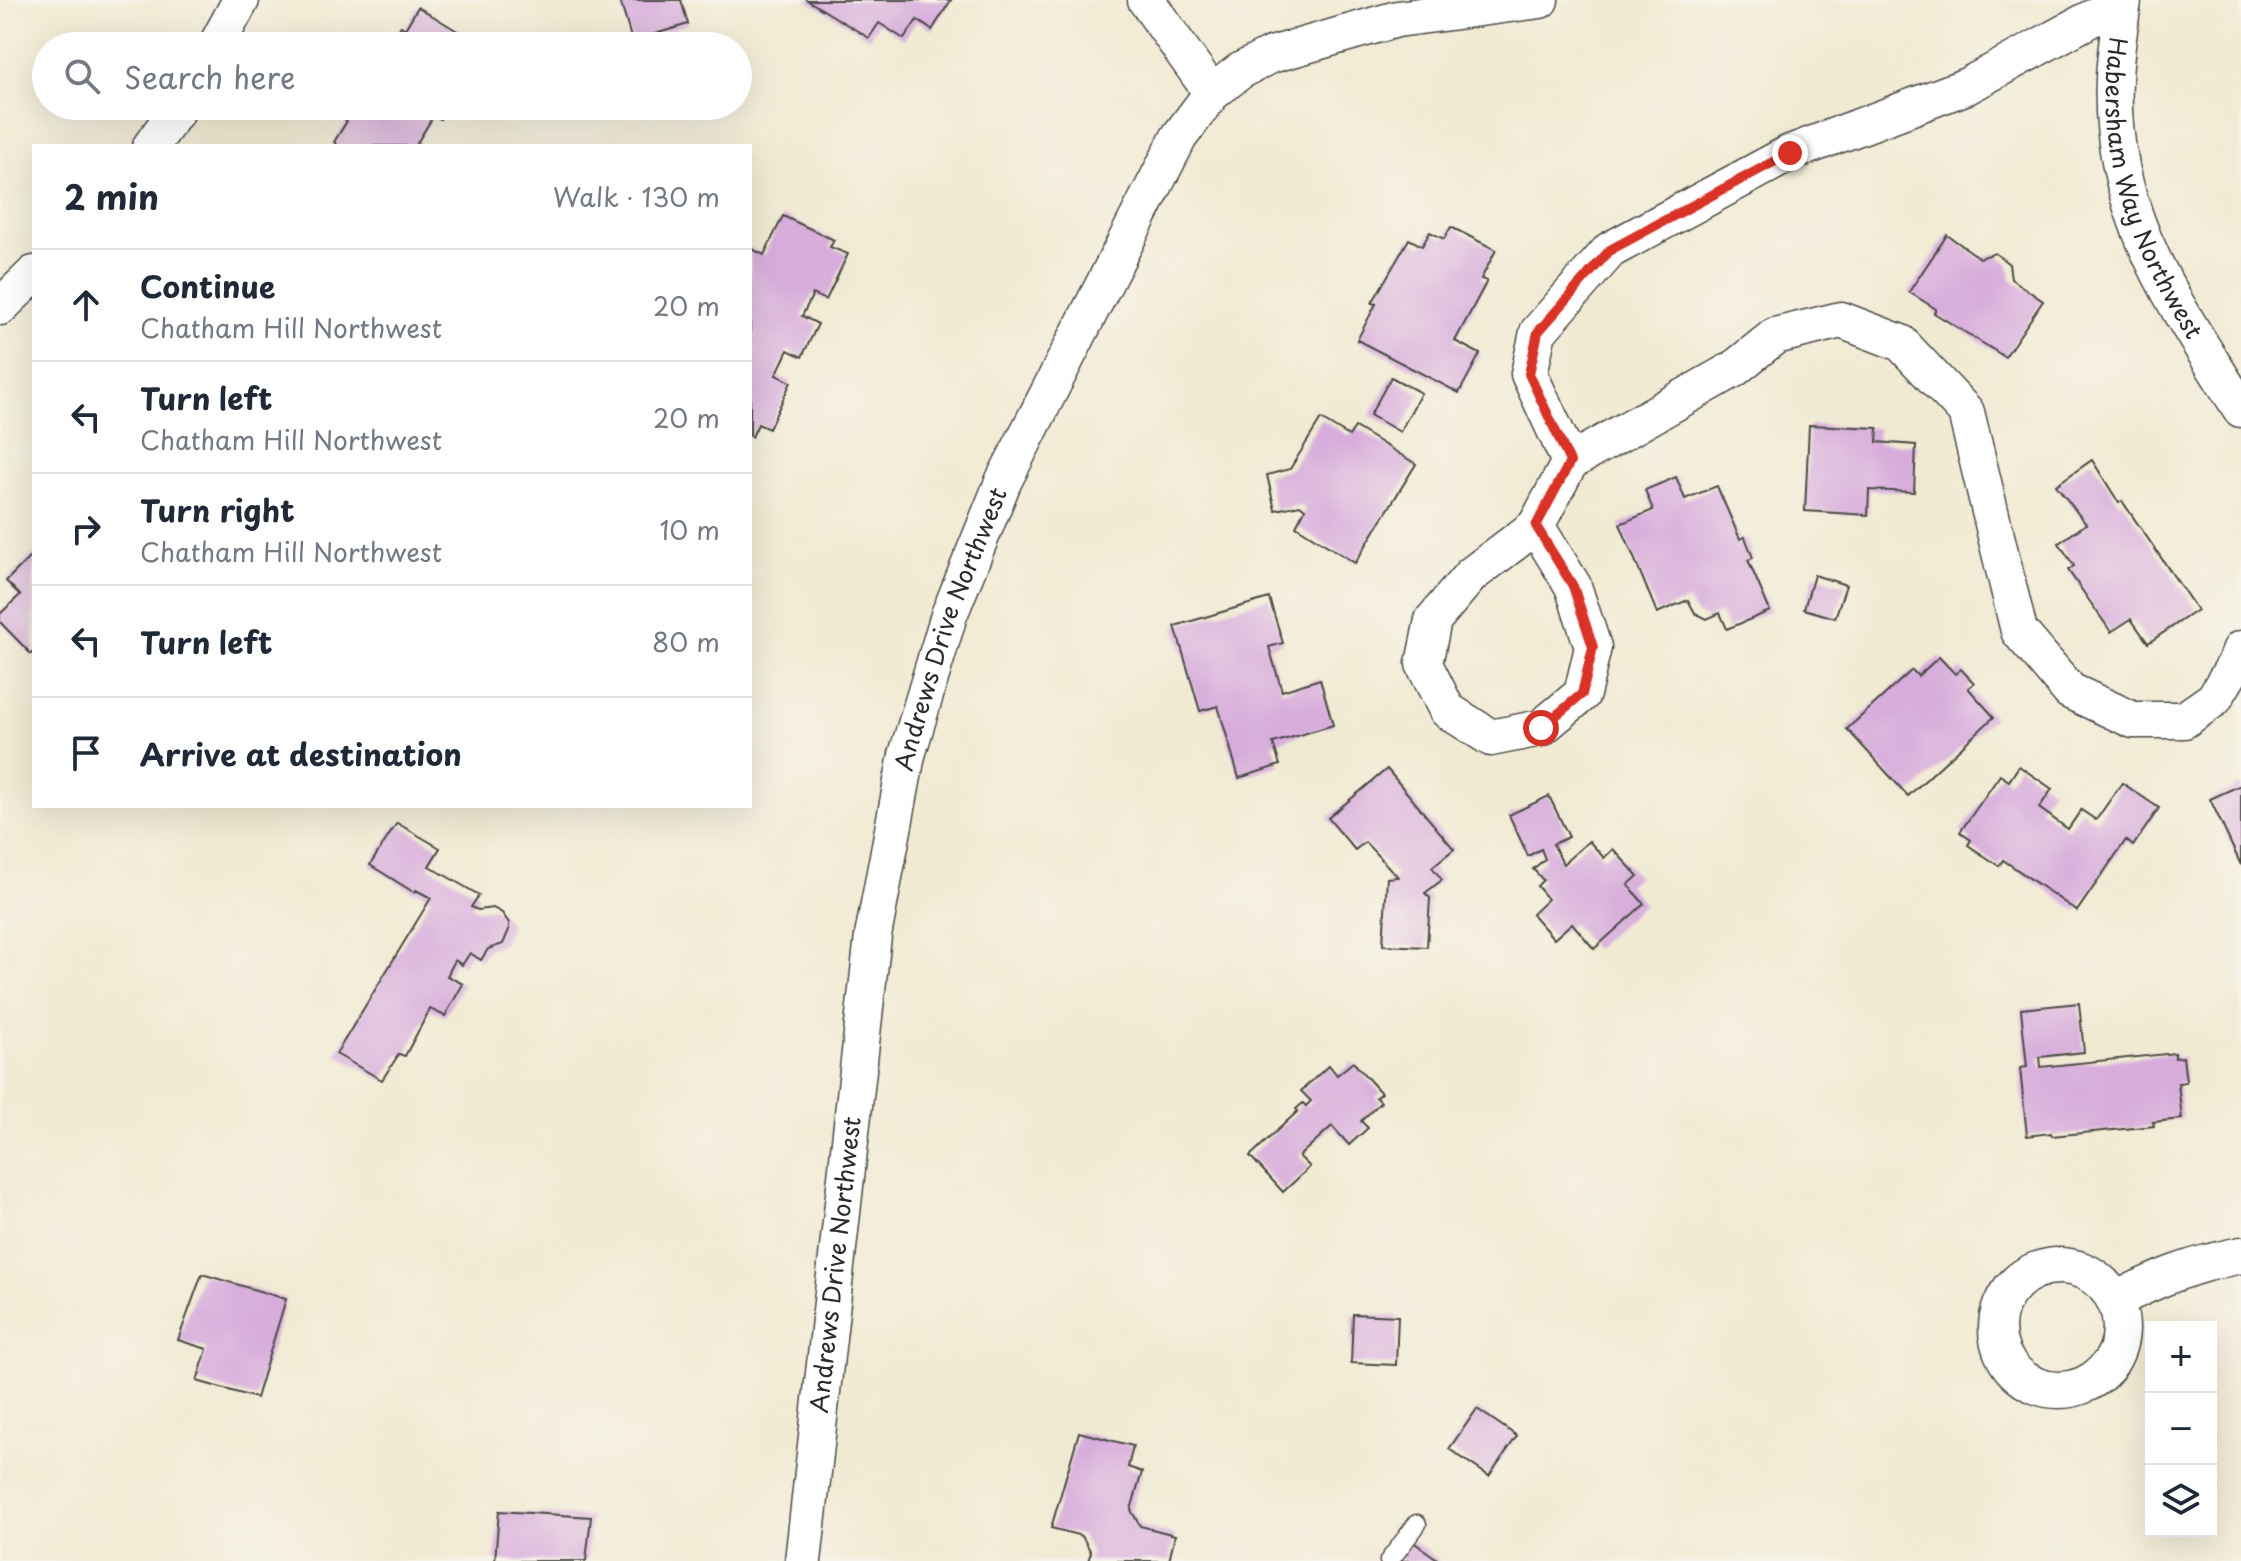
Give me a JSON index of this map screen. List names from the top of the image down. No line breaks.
{"streets":{"street":["Habersham Way Northwest","Andrews Drive Northwest"]},"page":{"search":"Search here","heading":["2 min","Walk · 130 m"],"list":[["Continue","Chatham Hill Northwest","20 m"],["Turn left","Chatham Hill Northwest","20 m"],["Turn right","Chatham Hill Northwest","10 m"],["Turn left","80 m"],"Arrive at destination"],"map_buttons":["+","−"]}}
